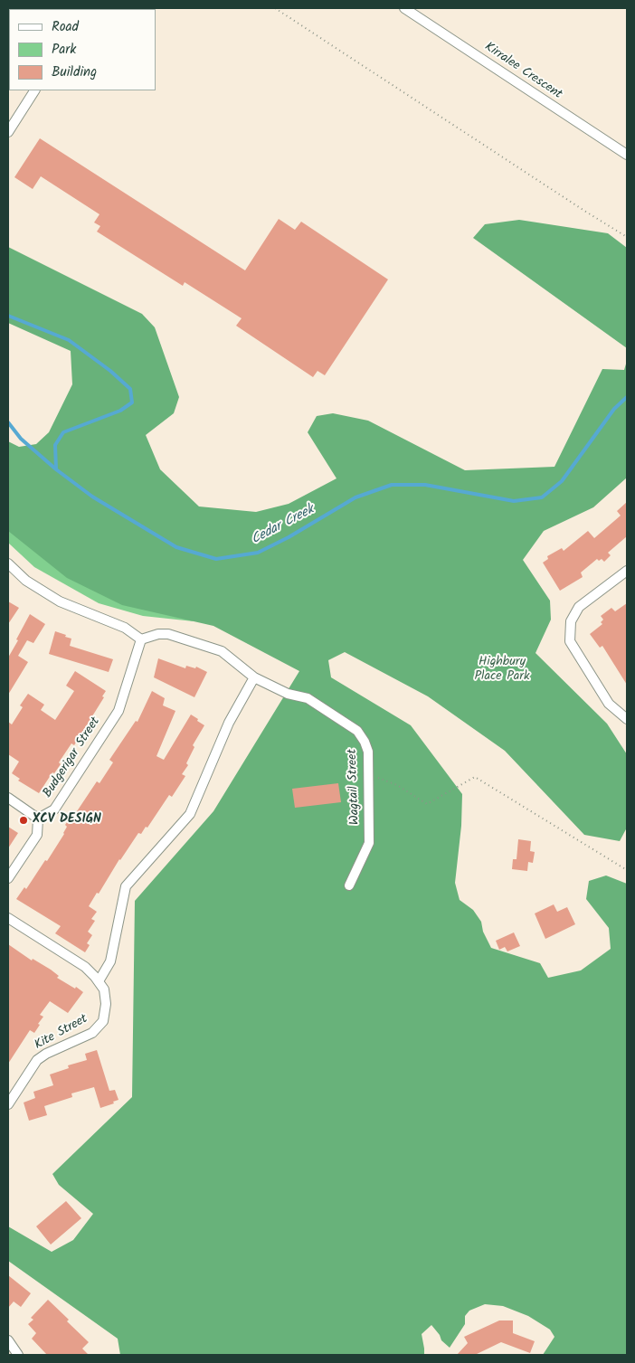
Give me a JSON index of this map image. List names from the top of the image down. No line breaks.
{"streets":{"street":["Kirralee Crescent","Budgerigar Street","Wagtail Street","Kite Street"]},"crossings":[["Budgerigar Street","Wagtail Street"]],"water":["Cedar Creek"],"parks":["Highbury Place Park"],"places":["XCV DESIGN"],"legend":["Road","Park","Building"]}
